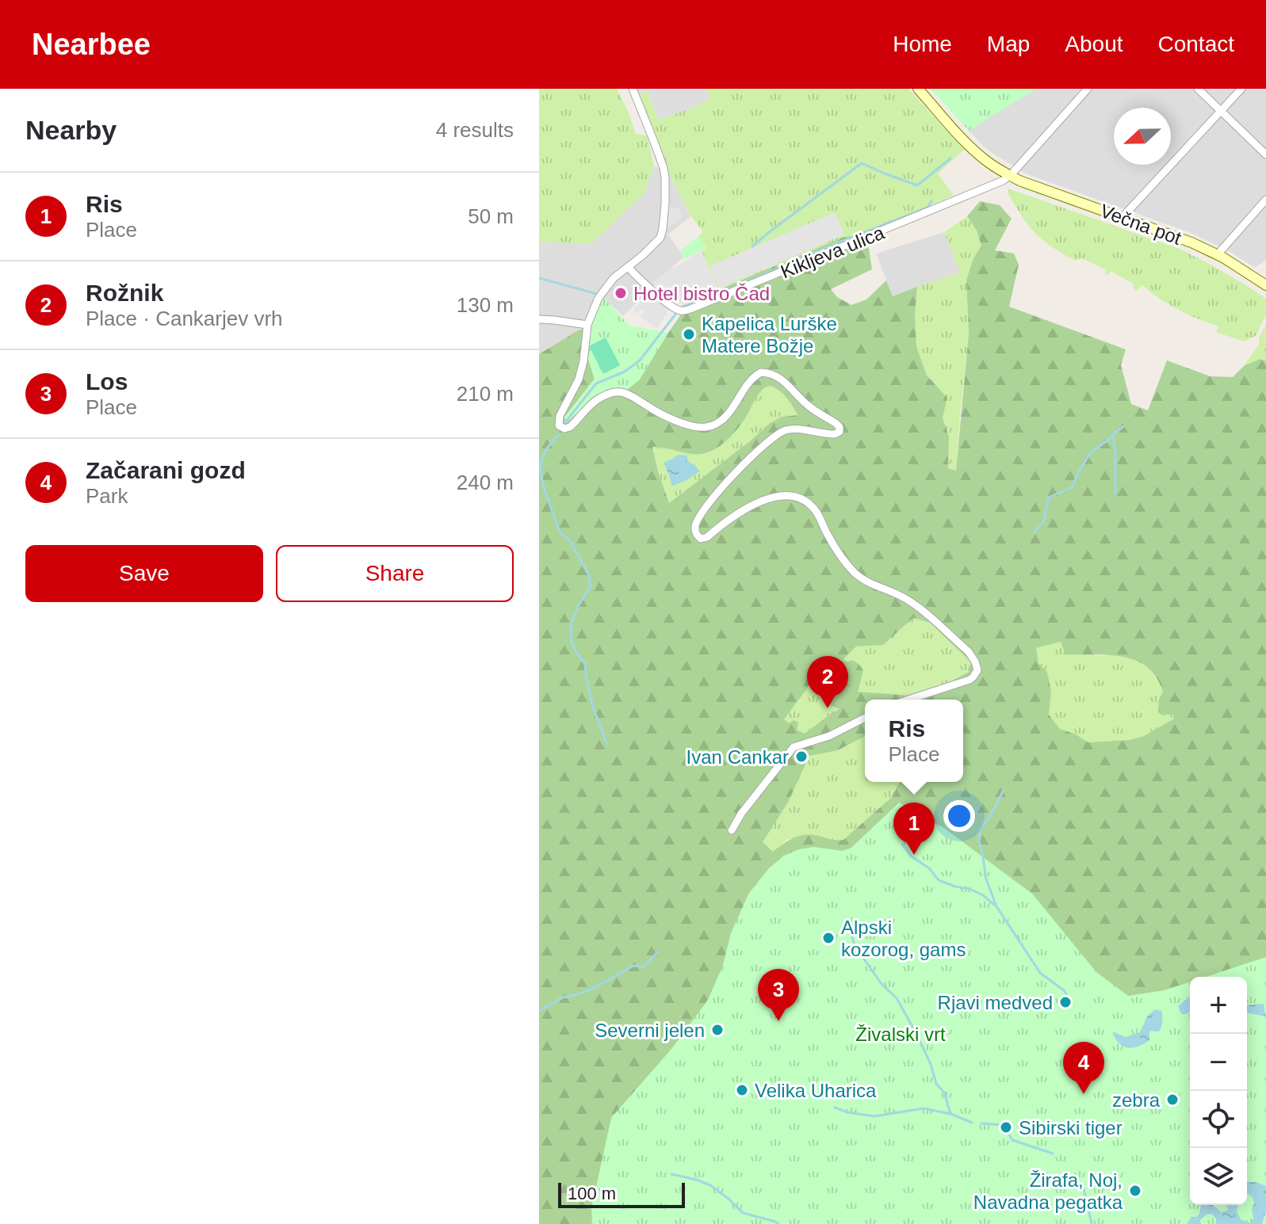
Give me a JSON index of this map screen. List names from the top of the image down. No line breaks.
{"streets":{"main road":["Večna pot"],"street":["Kikljeva ulica"]},"crossings":[["Večna pot","Kikljeva ulica"]],"parks":["Živalski vrt"],"places":["Hotel bistro Čad","Kapelica Lurške Matere Božje","Ivan Cankar","Alpski kozorog, gams","Rjavi medved","Severni jelen","Velika Uharica","zebra","Sibirski tiger","Žirafa, Noj, Navadna pegatka"],"scale_bar":"100 m","north":"left","page":{"header":"Nearbee","nav":["Home","Map","About","Contact"],"heading":["Nearby","4 results"],"list":[{"mark":"1","name":"Ris","note":"Place","value":"50 m"},{"mark":"2","name":"Rožnik","note":"Place · Cankarjev vrh","value":"130 m"},{"mark":"3","name":"Los","note":"Place","value":"210 m"},{"mark":"4","name":"Začarani gozd","note":"Park","value":"240 m"}],"buttons":["Save","Share"],"pins":["2","1","3","4"],"popup":["Ris","Place"],"map_buttons":["+","−"],"scale":"100 m"}}
